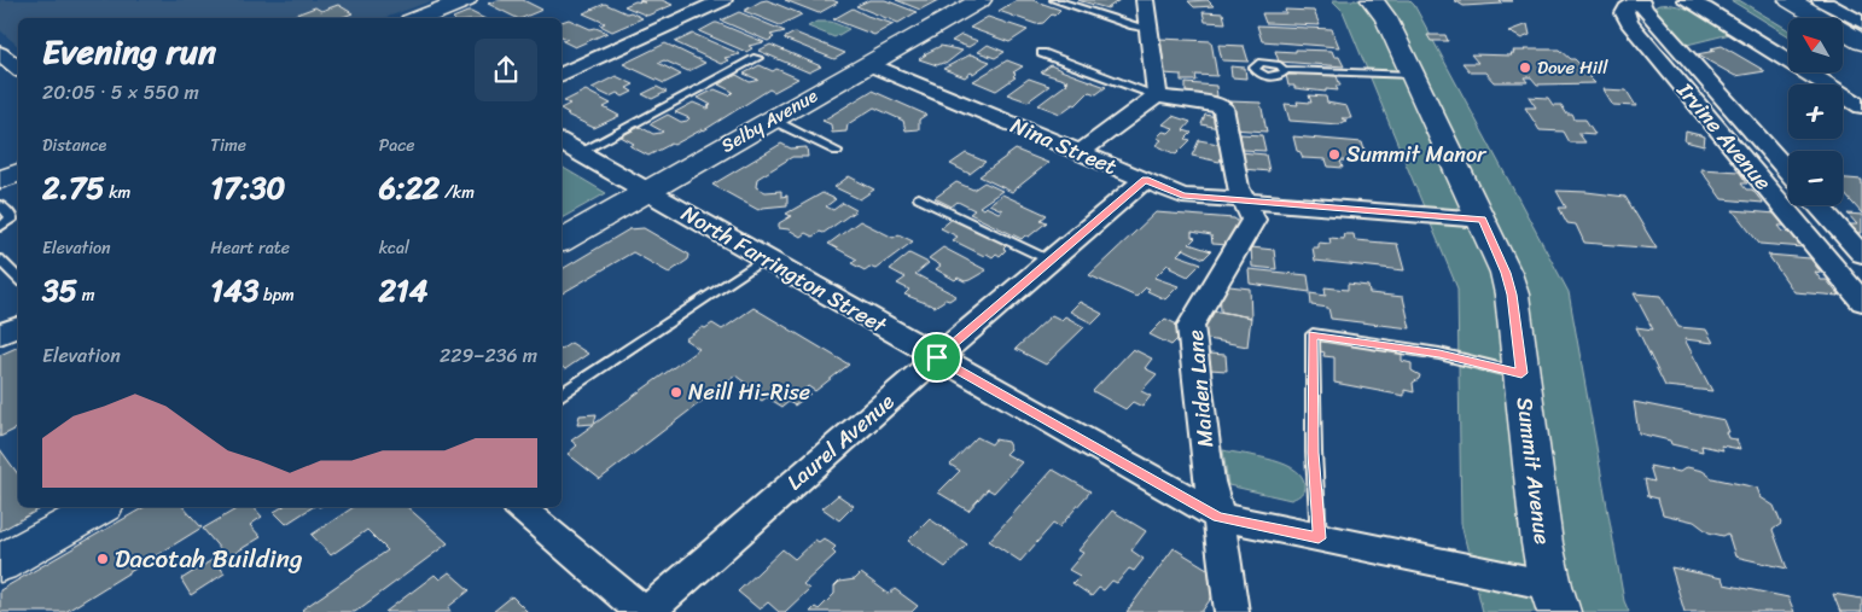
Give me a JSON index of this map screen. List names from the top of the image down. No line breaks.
{"streets":{"main road":["Selby Avenue","Summit Avenue"],"street":["Irvine Avenue","Nina Street","North Farrington Street","Maiden Lane","Laurel Avenue"]},"crossings":[["Selby Avenue","Nina Street"],["Selby Avenue","North Farrington Street"],["Nina Street","Maiden Lane"],["Nina Street","Laurel Avenue"],["Nina Street","Summit Avenue"],["North Farrington Street","Maiden Lane"],["North Farrington Street","Laurel Avenue"],["North Farrington Street","Summit Avenue"]],"places":["Dove Hill","Summit Manor","Neill Hi-Rise","Dacotah Building"],"north":"top left","page":{"map_buttons":["+","−"],"heading":["Evening run","20:05 · 5 × 550 m"],"stats":[["Distance","2.75 km"],["Time","17:30"],["Pace","6:22 /km"],["Elevation","35 m"],["Heart rate","143 bpm"],["kcal","214"]],"chart":["Elevation","229–236 m"]}}
